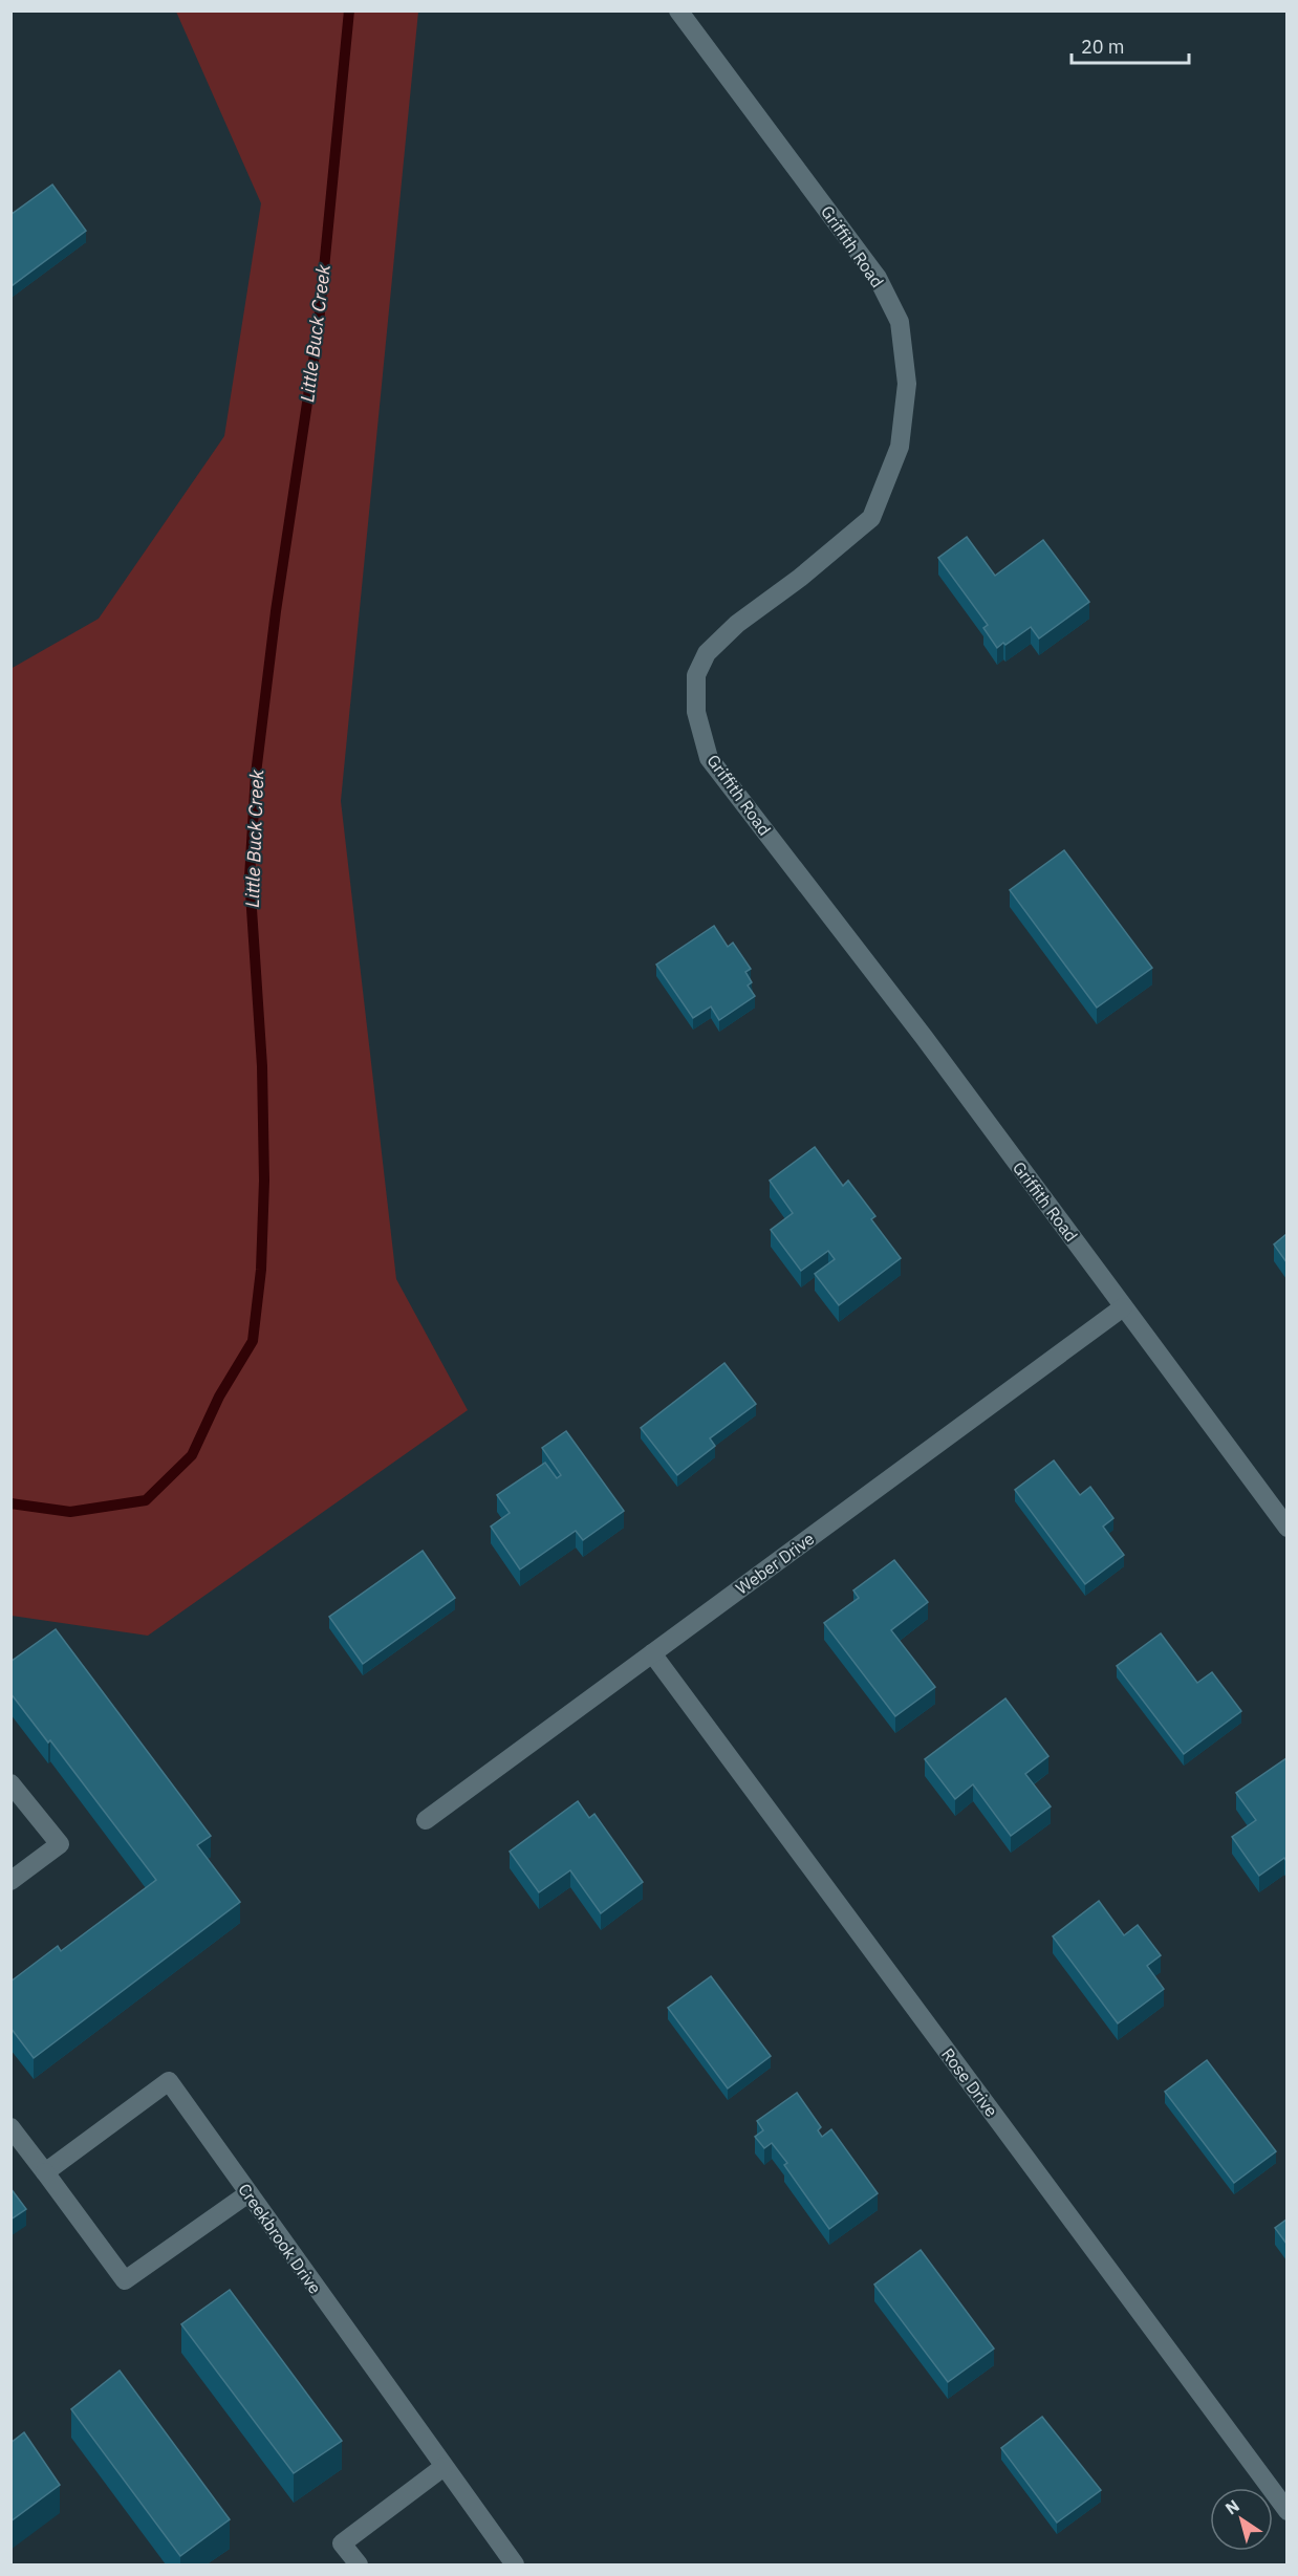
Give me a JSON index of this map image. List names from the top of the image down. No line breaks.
{"streets":{"street":["Griffith Road","Weber Drive","Rose Drive","Creekbrook Drive"]},"crossings":[["Griffith Road","Weber Drive"],["Weber Drive","Rose Drive"]],"water":["Little Buck Creek"],"scale_bar":"20 m","north":"top left"}
